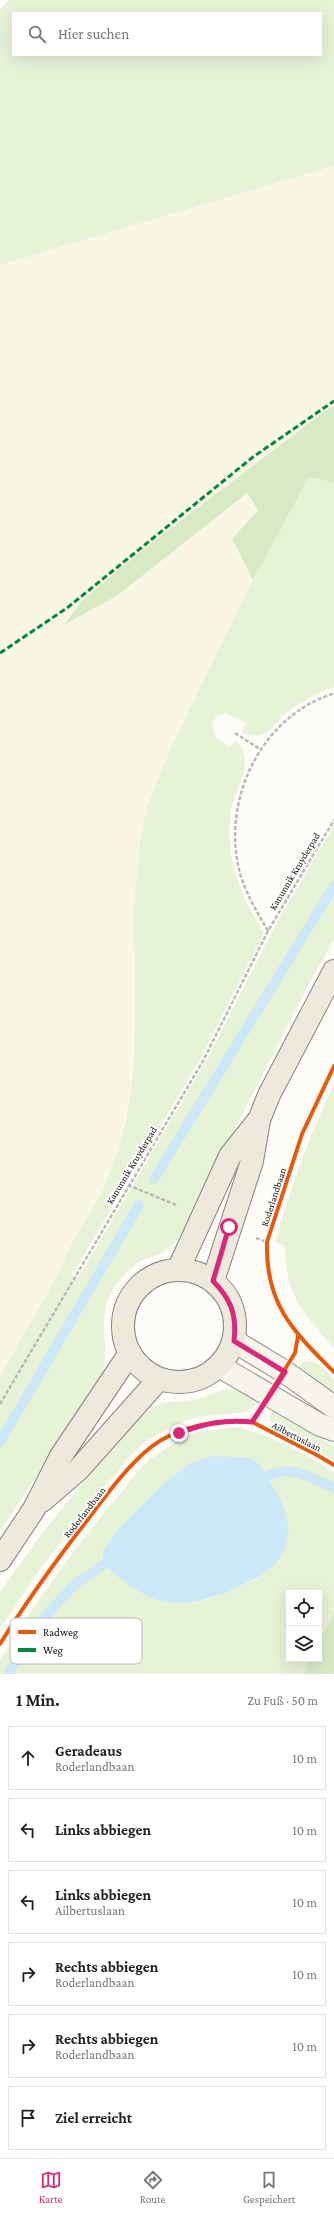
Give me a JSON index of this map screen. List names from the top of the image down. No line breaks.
{"streets":{"main road":["Ailbertuslaan"],"path":["Kanunnik Kruyderpad"],"cycle path":["Roderlandbaan"]},"legend":["Radweg","Weg"],"page":{"search":"Hier suchen","heading":["1 Min.","Zu Fuß · 50 m"],"list":[["Geradeaus","Roderlandbaan","10 m"],["Links abbiegen","10 m"],["Links abbiegen","Ailbertuslaan","10 m"],["Rechts abbiegen","Roderlandbaan","10 m"],["Rechts abbiegen","Roderlandbaan","10 m"],"Ziel erreicht"],"nav":["Karte","Route","Gespeichert"]}}
